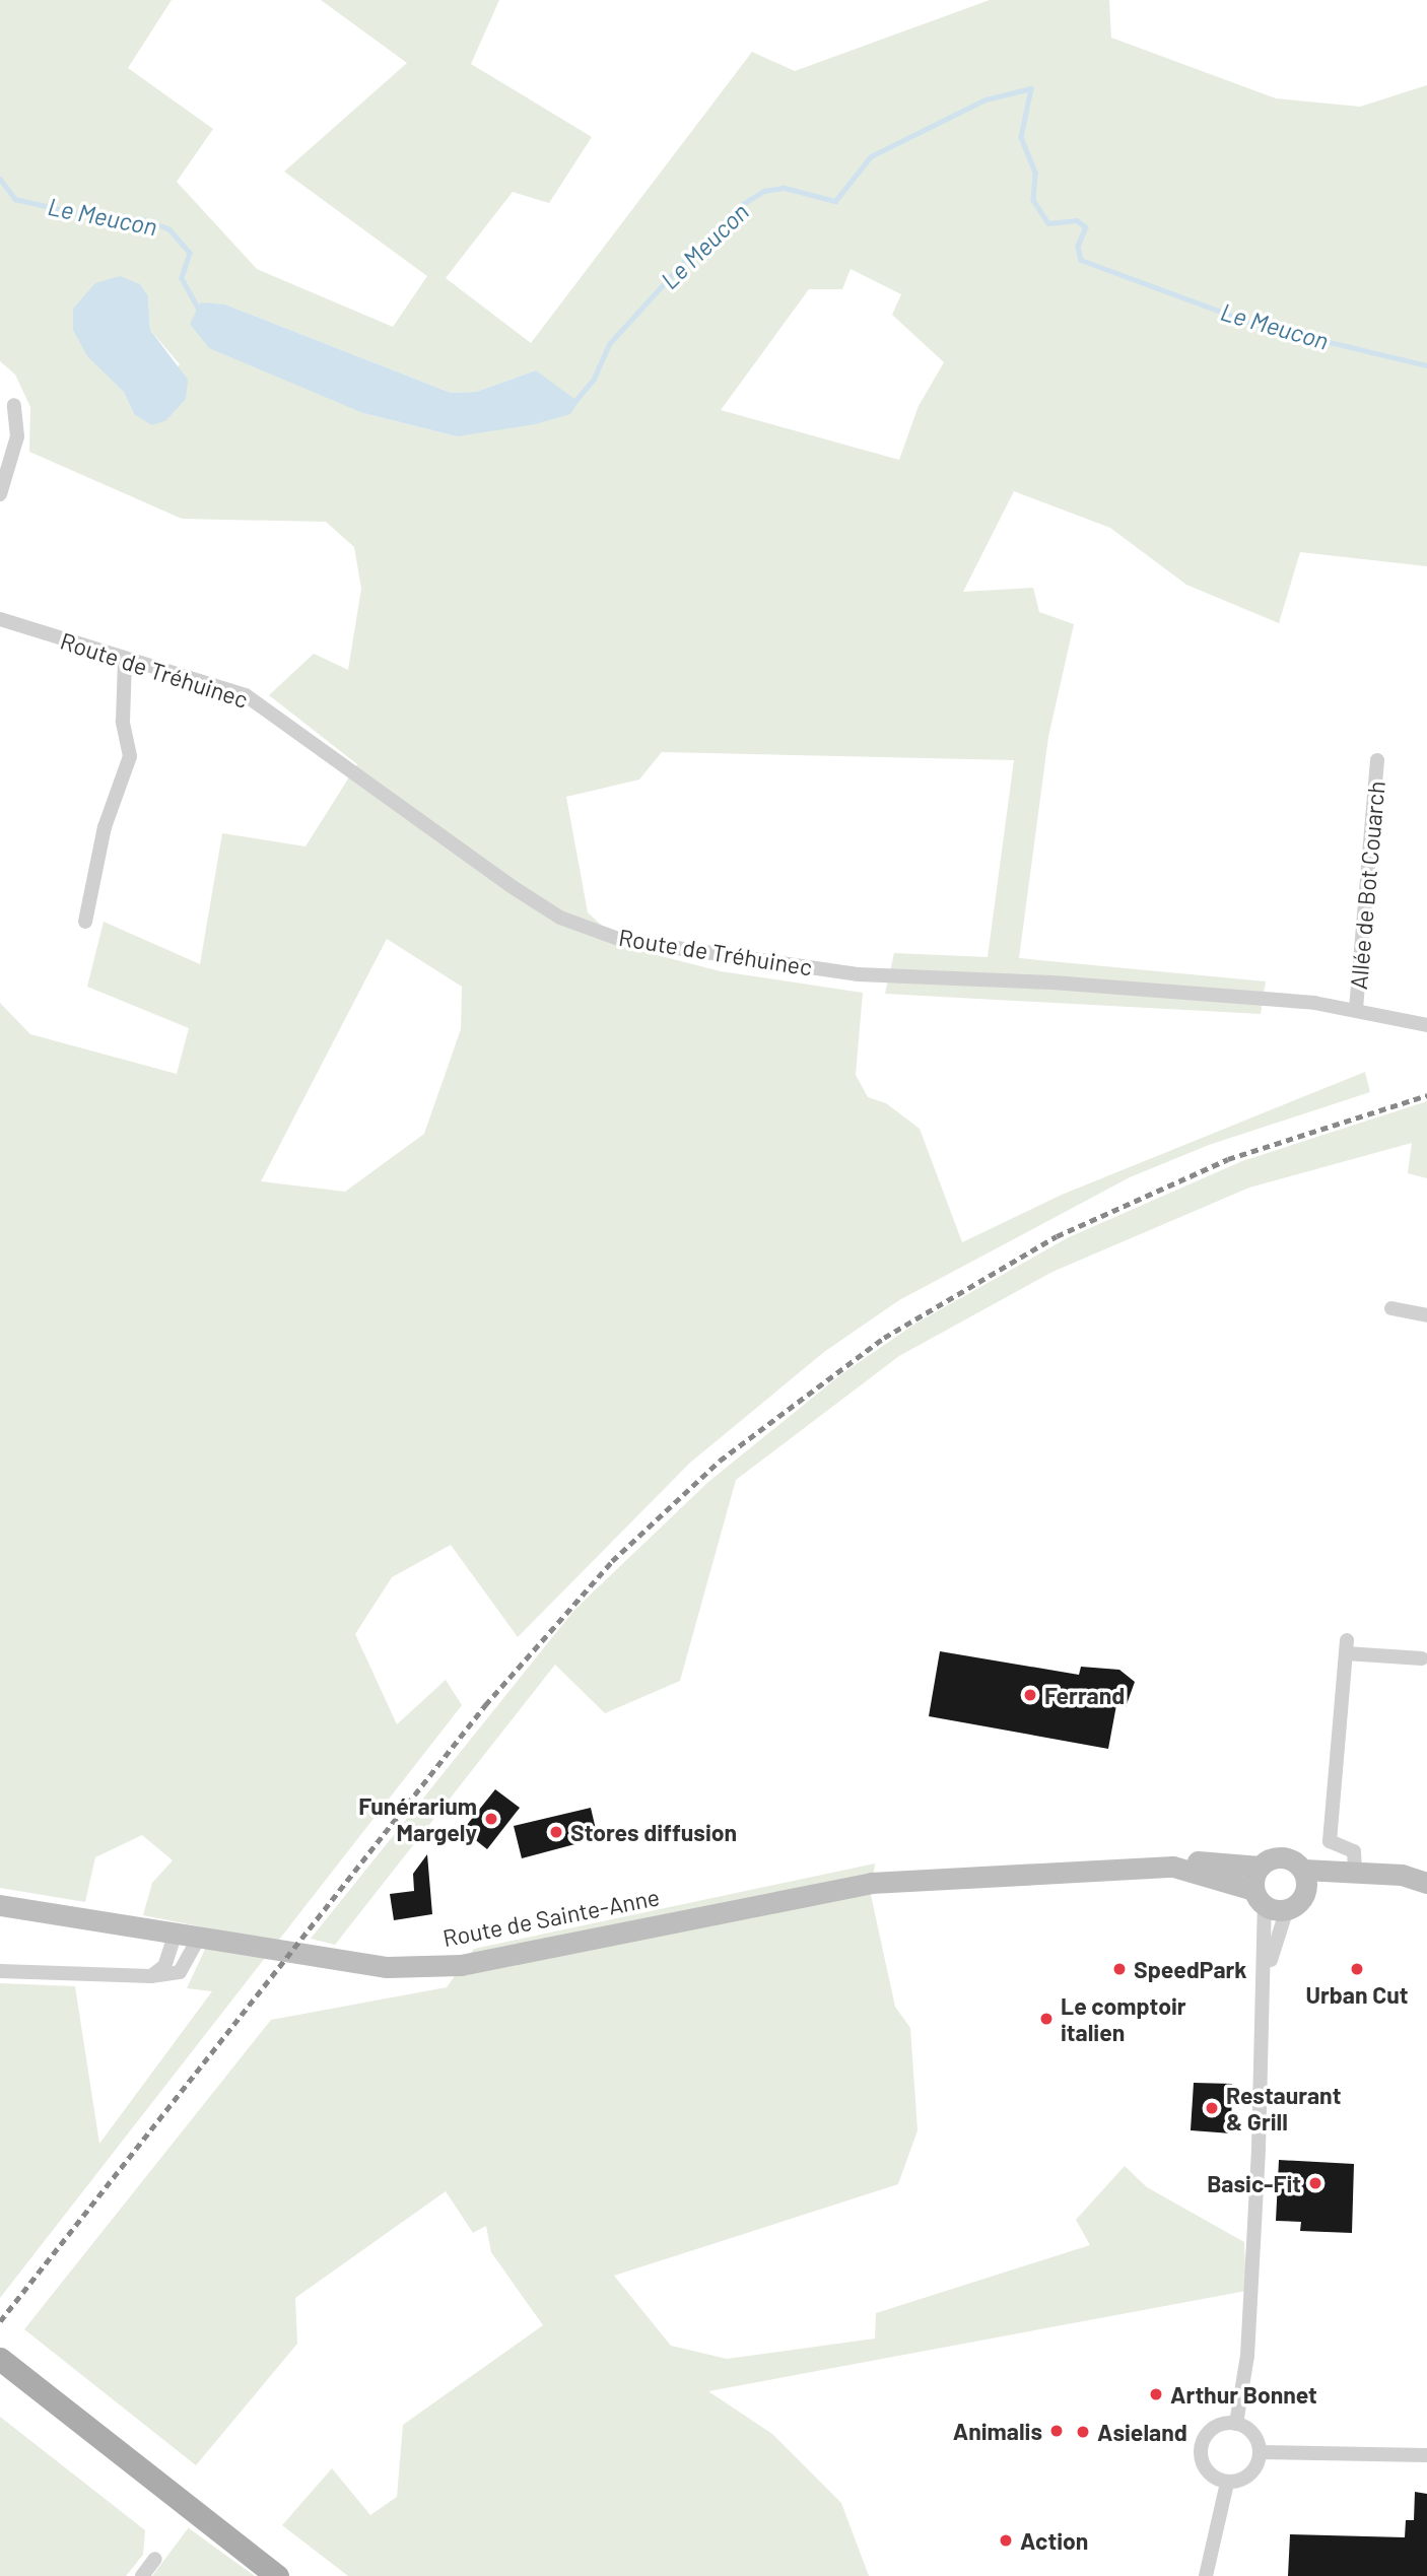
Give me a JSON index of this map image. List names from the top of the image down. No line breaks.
{"streets":{"main road":["Route de Sainte-Anne"],"street":["Route de Tréhuinec","Allée de Bot Couarch"]},"crossings":[["Route de Tréhuinec","Allée de Bot Couarch"]],"water":["Le Meucon"],"places":["Ferrand","Funérarium Margely","Stores diffusion","SpeedPark","Urban Cut","Le comptoir italien","Restaurant & Grill","Basic-Fit","Arthur Bonnet","Animalis","Asieland","Action"]}
